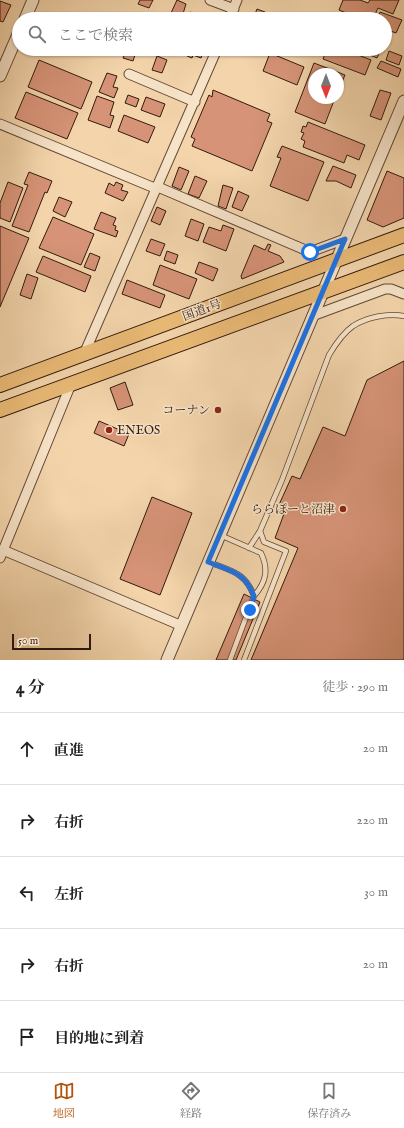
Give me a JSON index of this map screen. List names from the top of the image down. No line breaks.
{"streets":{"highway":["国道1号"]},"places":["コーナン","ENEOS","ららぽーと沼津"],"scale_bar":"50 m","north":"bottom","page":{"search":"ここで検索","scale":"50 m","heading":["4 分","徒歩 · 290 m"],"list":[["直進","20 m"],["右折","220 m"],["左折","30 m"],["右折","20 m"],"目的地に到着"],"nav":["地図","経路","保存済み"]}}
